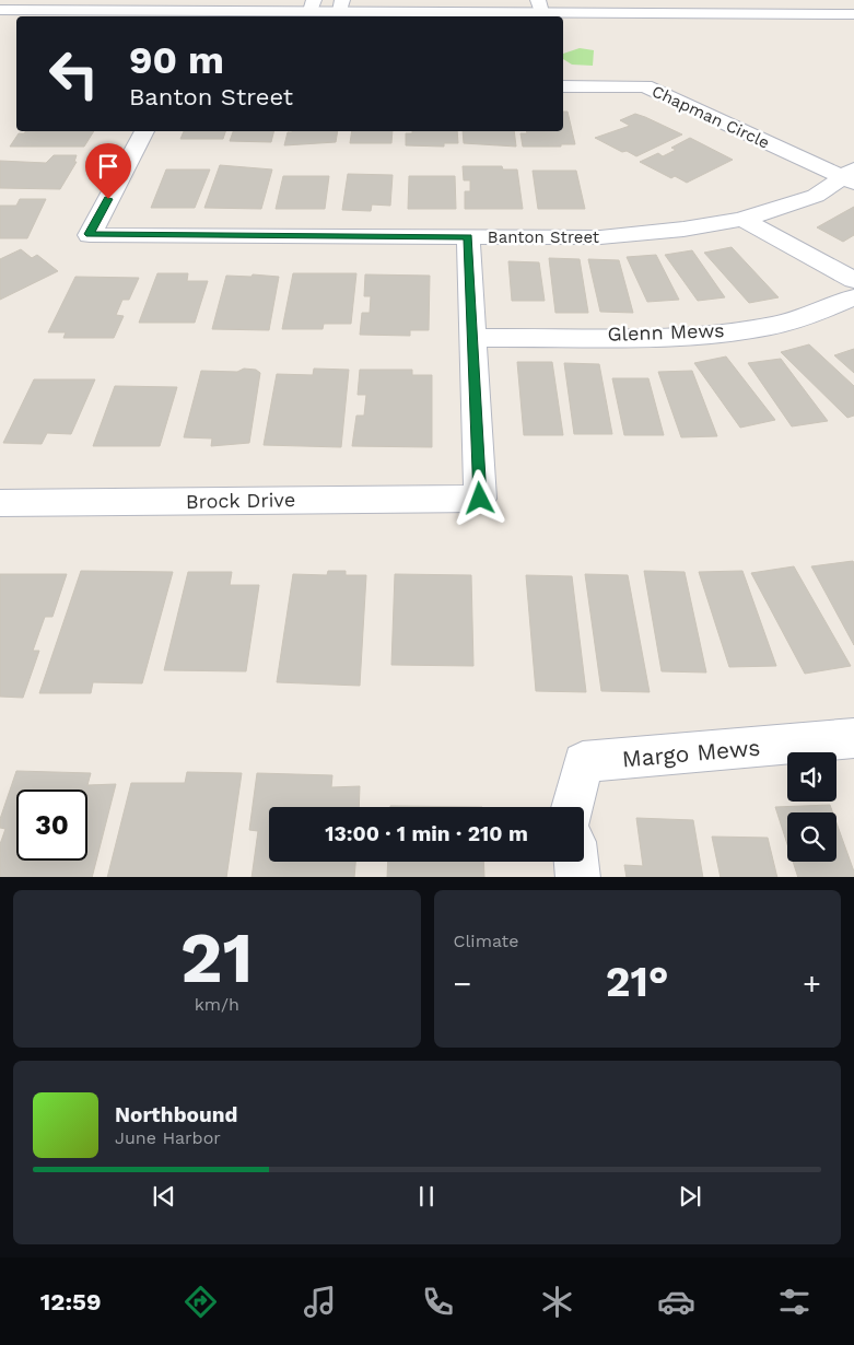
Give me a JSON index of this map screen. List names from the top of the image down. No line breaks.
{"streets":{"street":["Chapman Circle","Banton Street","Glenn Mews","Brock Drive","Margo Mews"]},"crossings":[["Chapman Circle","Banton Street"],["Glenn Mews","Brock Drive"]],"page":{"turn":["90 m","Banton Street"],"limit":"30","trip":"13:00 · 1 min · 210 m","tile":[["21","km/h"],"Climate"],"heat":["−","21°","+"],"song":["Northbound","June Harbor"],"tabs":"12:59"}}
